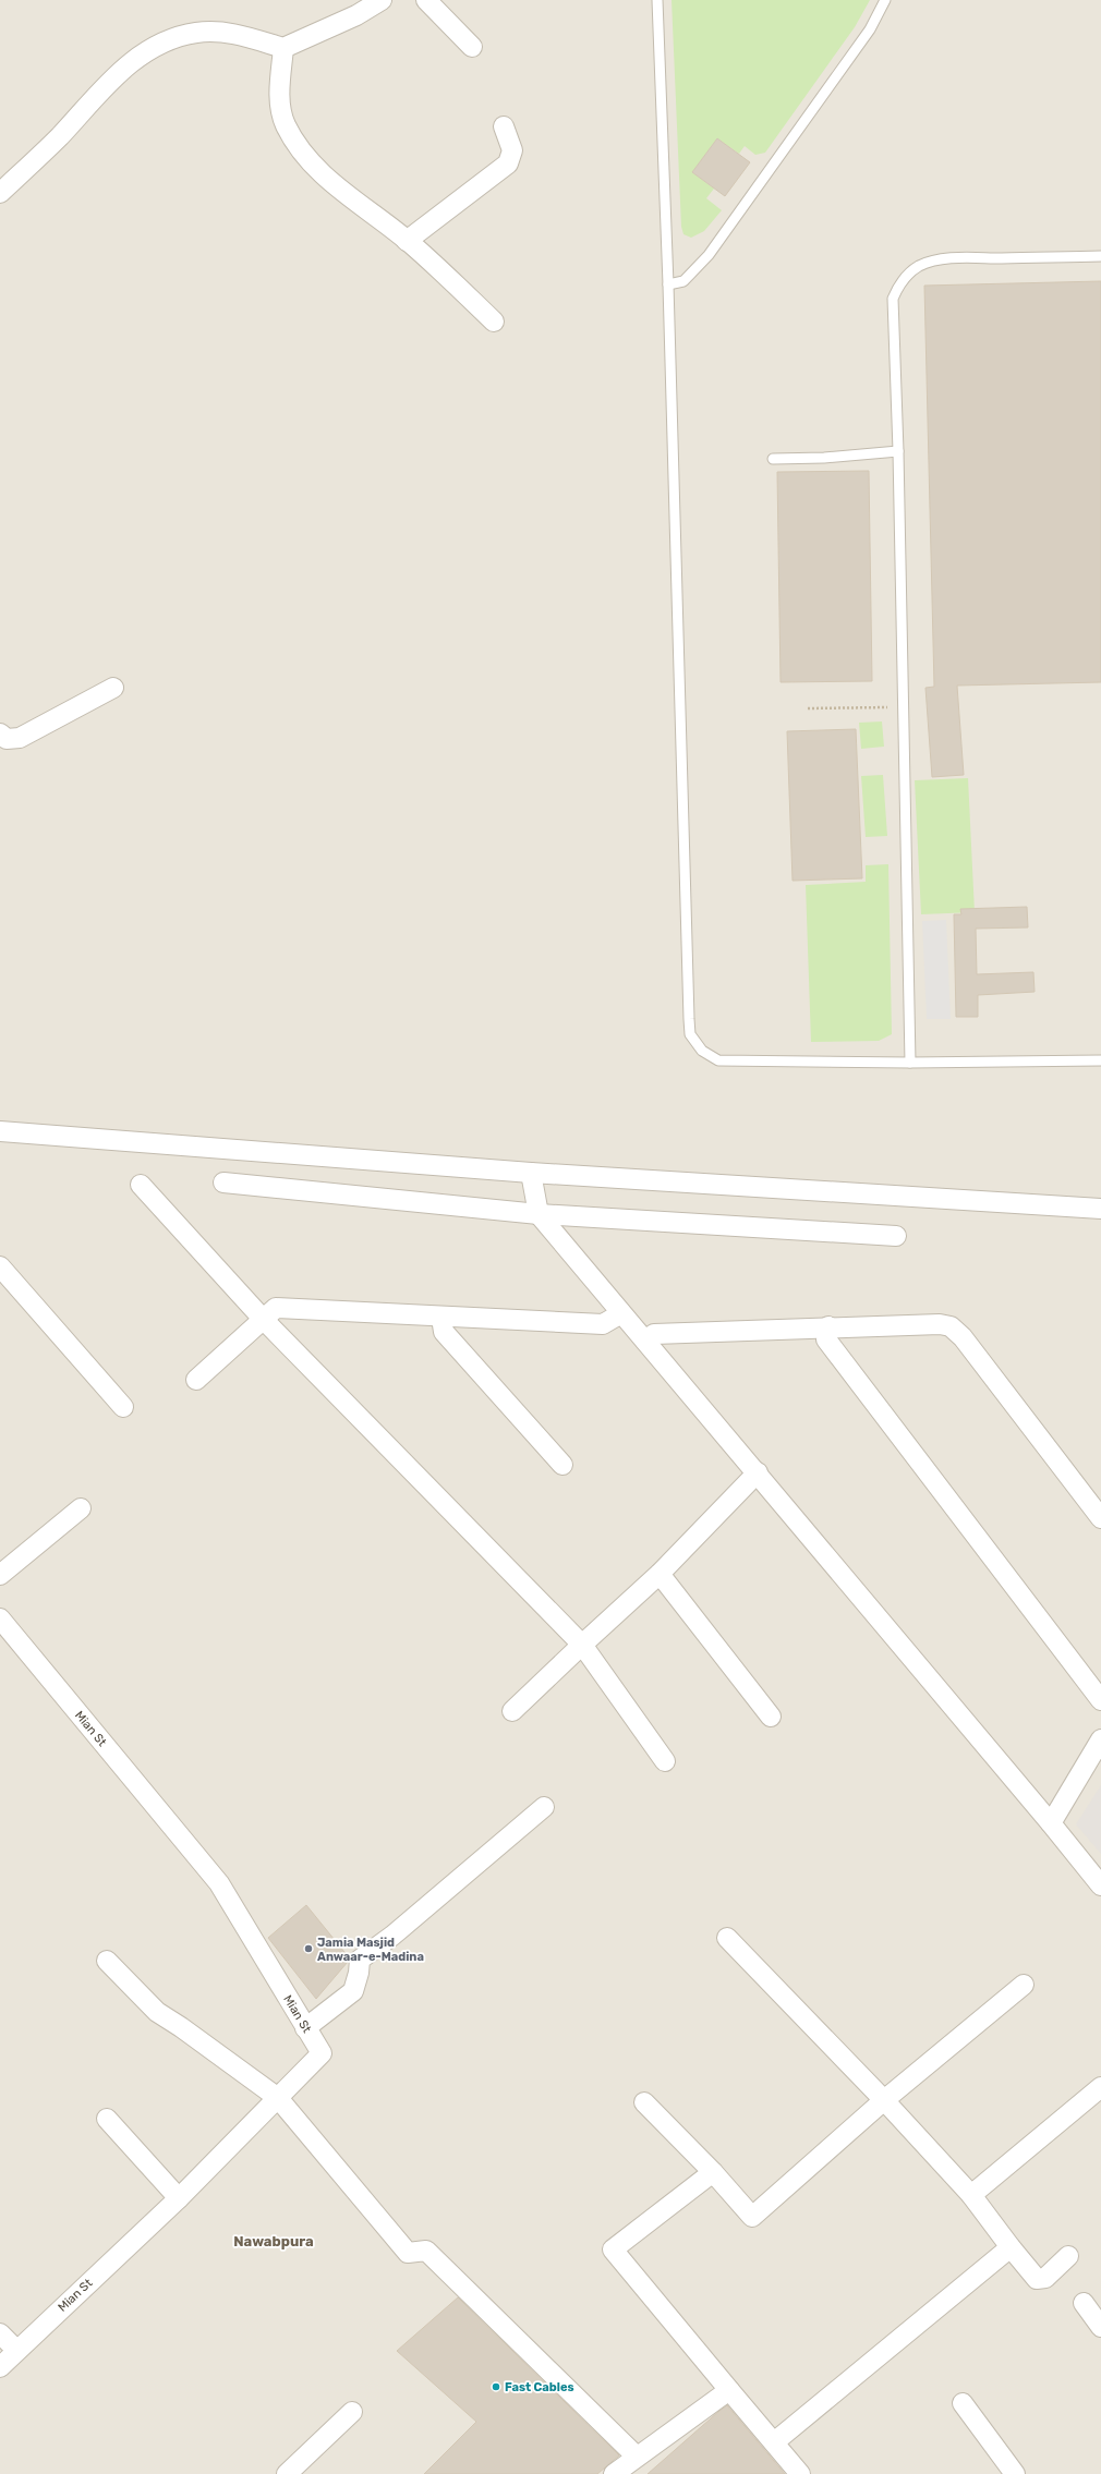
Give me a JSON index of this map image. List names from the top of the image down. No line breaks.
{"streets":{"street":["Mian St"]},"districts":["Nawabpura"],"places":["Jamia Masjid Anwaar-e-Madina","Fast Cables"]}
